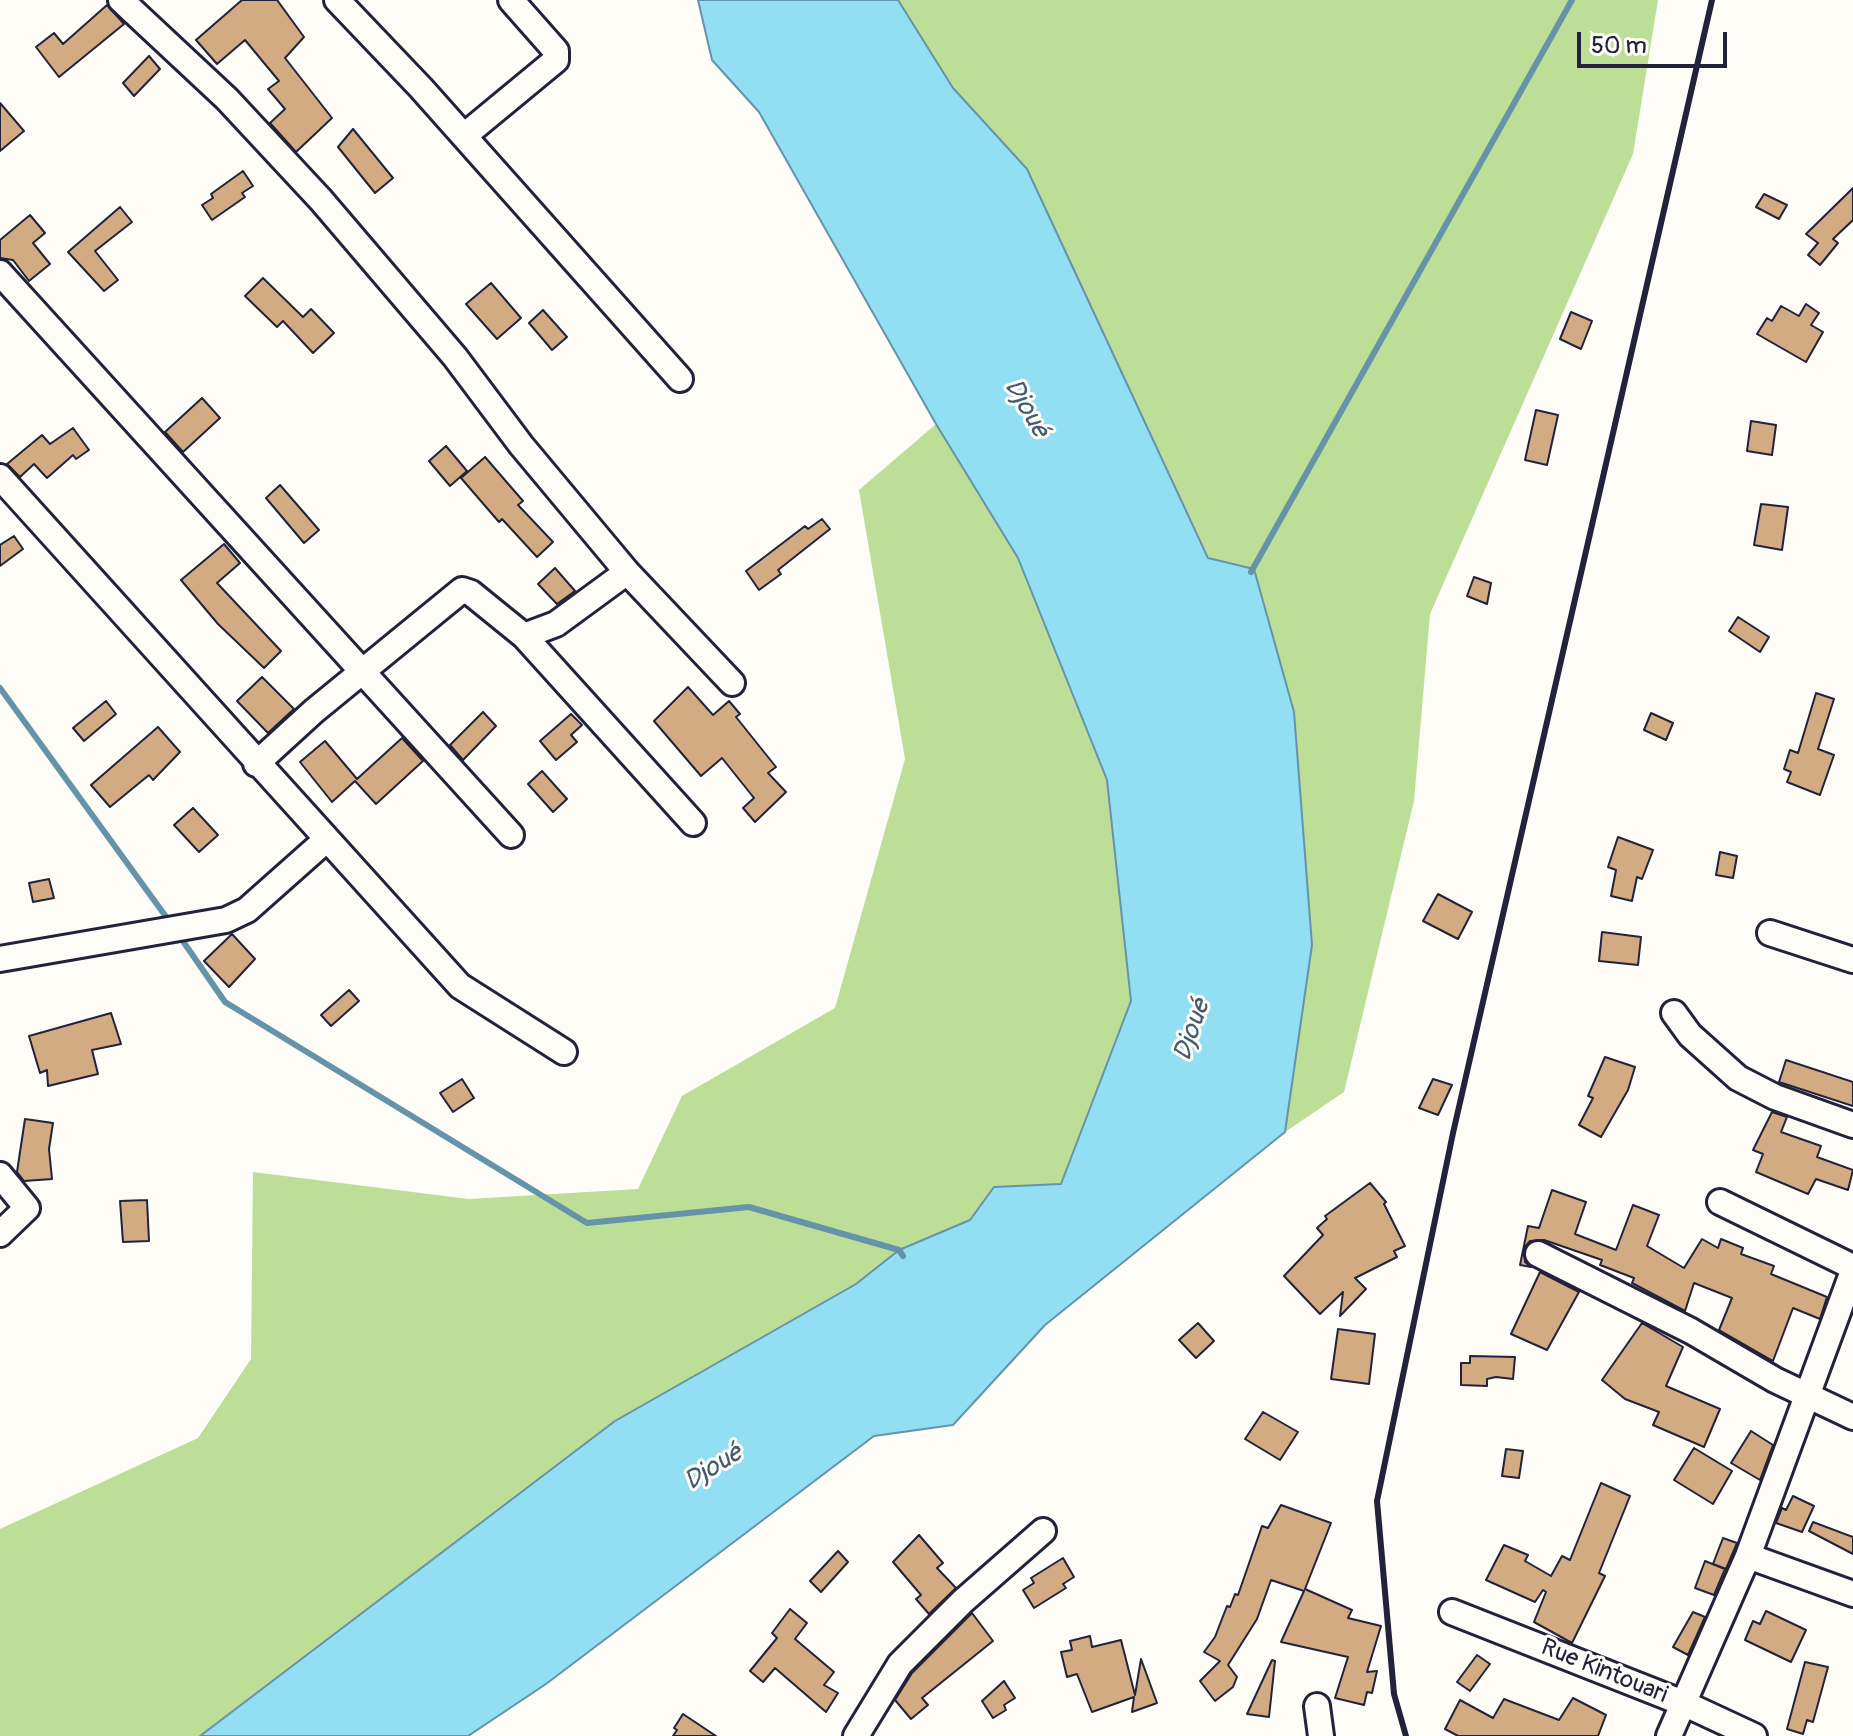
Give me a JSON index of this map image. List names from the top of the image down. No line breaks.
{"streets":{"street":["Rue Kintouari"]},"water":["Djoué"],"scale_bar":"50 m"}
